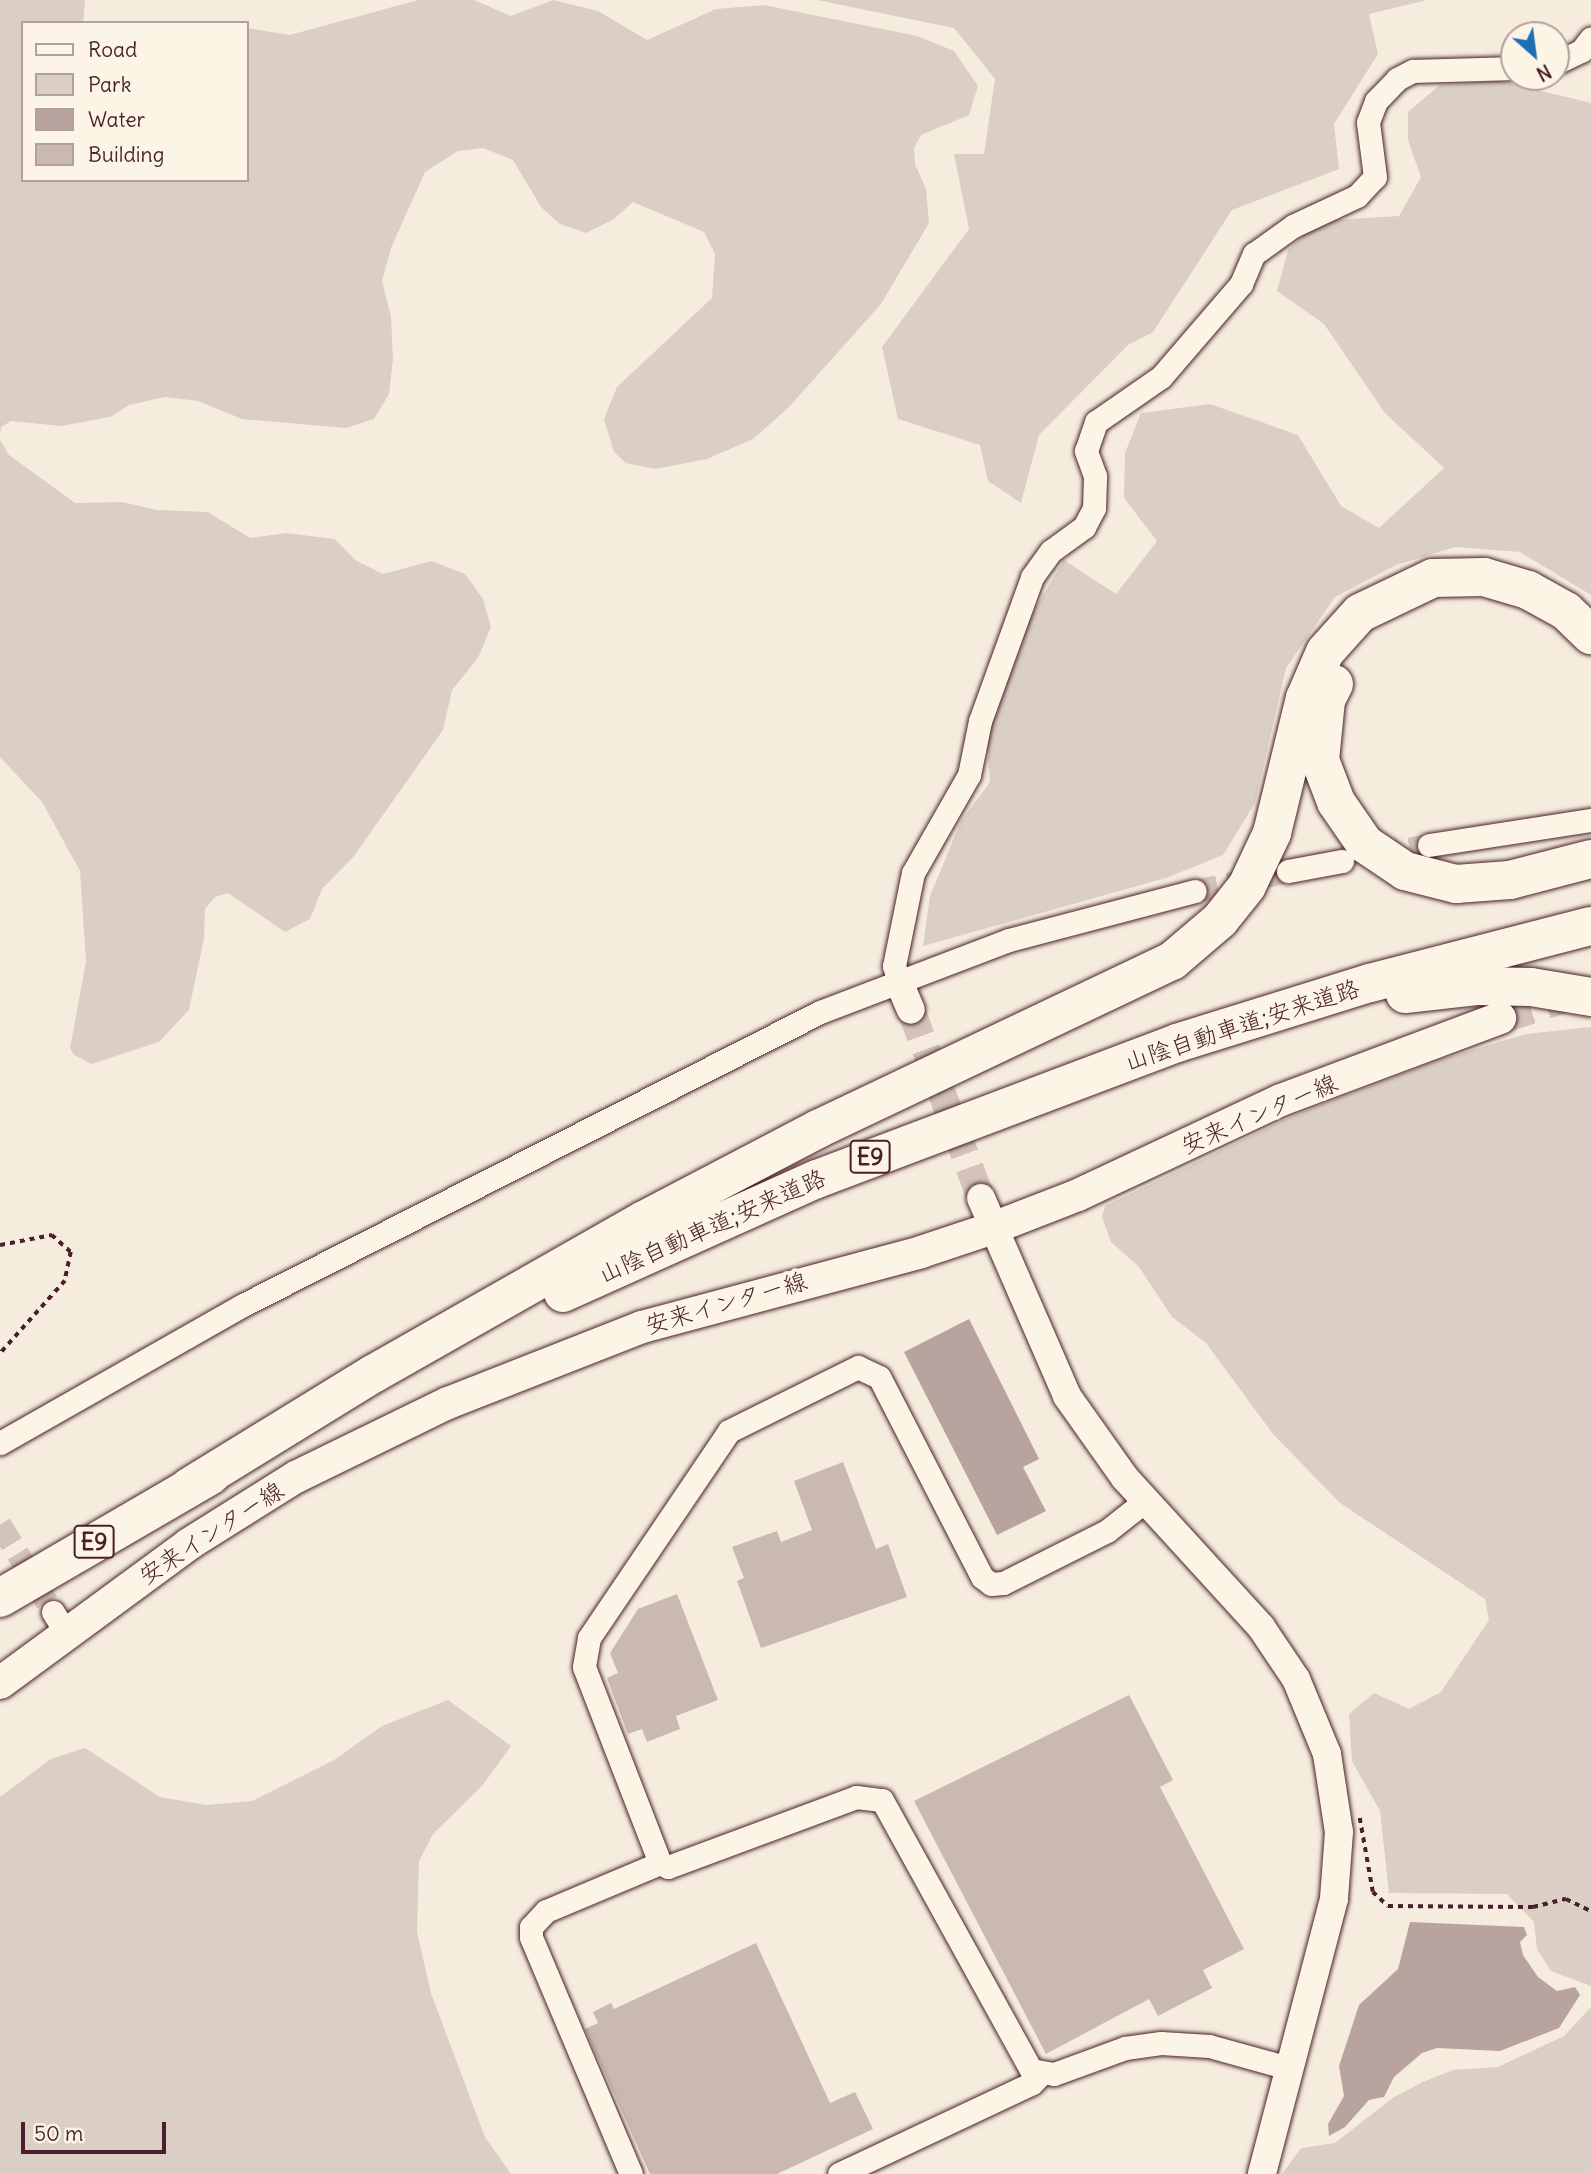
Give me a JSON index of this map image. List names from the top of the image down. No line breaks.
{"streets":{"highway":["山陰自動車道;安来道路","E9"],"main road":["安来インター線"]},"legend":["Road","Park","Water","Building"],"scale_bar":"50 m","north":"bottom right"}
